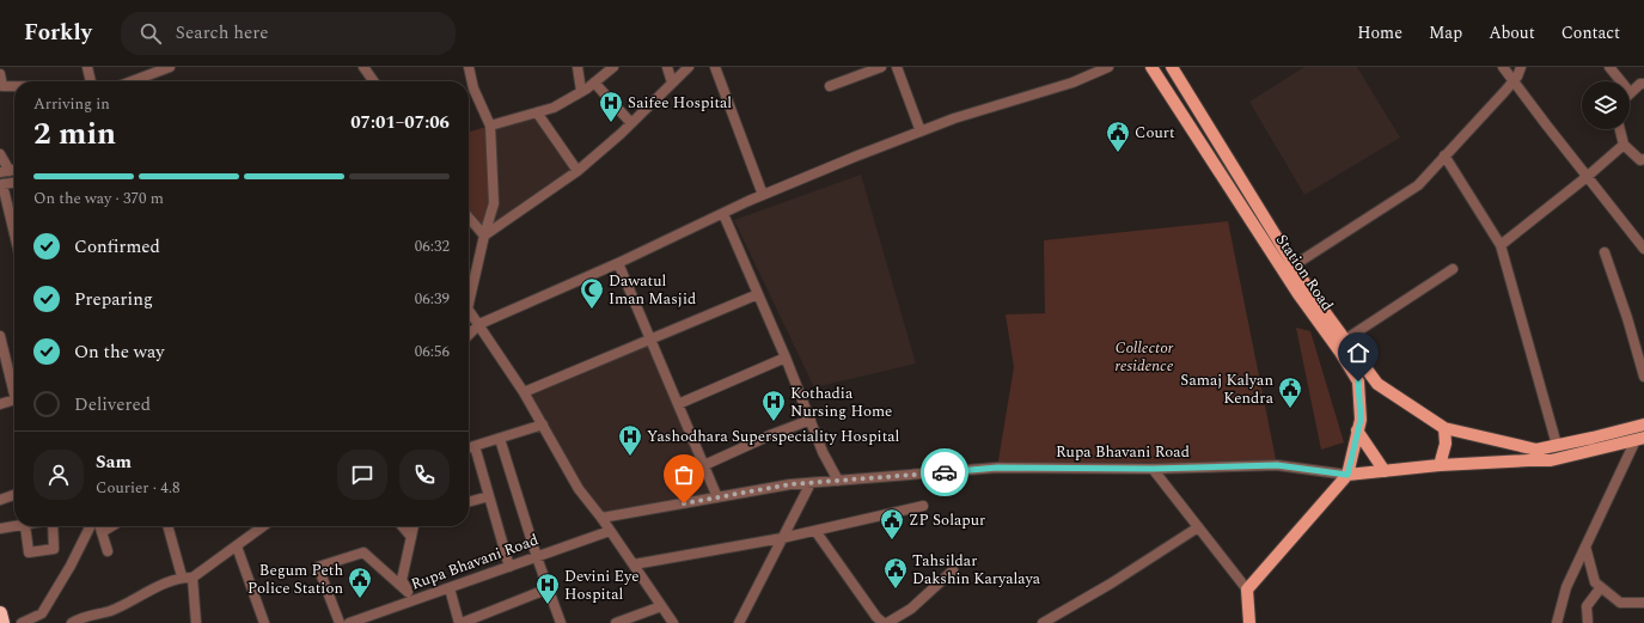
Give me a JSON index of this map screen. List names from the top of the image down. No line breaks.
{"streets":{"main road":["Station Road","Rupa Bhavani Road"]},"crossings":[["Station Road","Rupa Bhavani Road"]],"parks":["Collector residence"],"places":{"hospital":["Saifee Hospital","Kothadia Nursing Home","Yashodhara Superspeciality Hospital","Devini Eye Hospital"],"public building":["Court","Samaj Kalyan Kendra","ZP Solapur","Tahsildar Dakshin Karyalaya","Begum Peth Police Station"],"mosque":["Dawatul Iman Masjid"]},"page":{"header":"Forkly","search":"Search here","nav":["Home","Map","About","Contact"],"heading":["2 min","Arriving in","07:01–07:06"],"panel":["Sam","Courier · 4.8"],"bar":"On the way · 370 m","list":[["Confirmed","06:32"],["Preparing","06:39"],["On the way","06:56"],"Delivered"]}}
